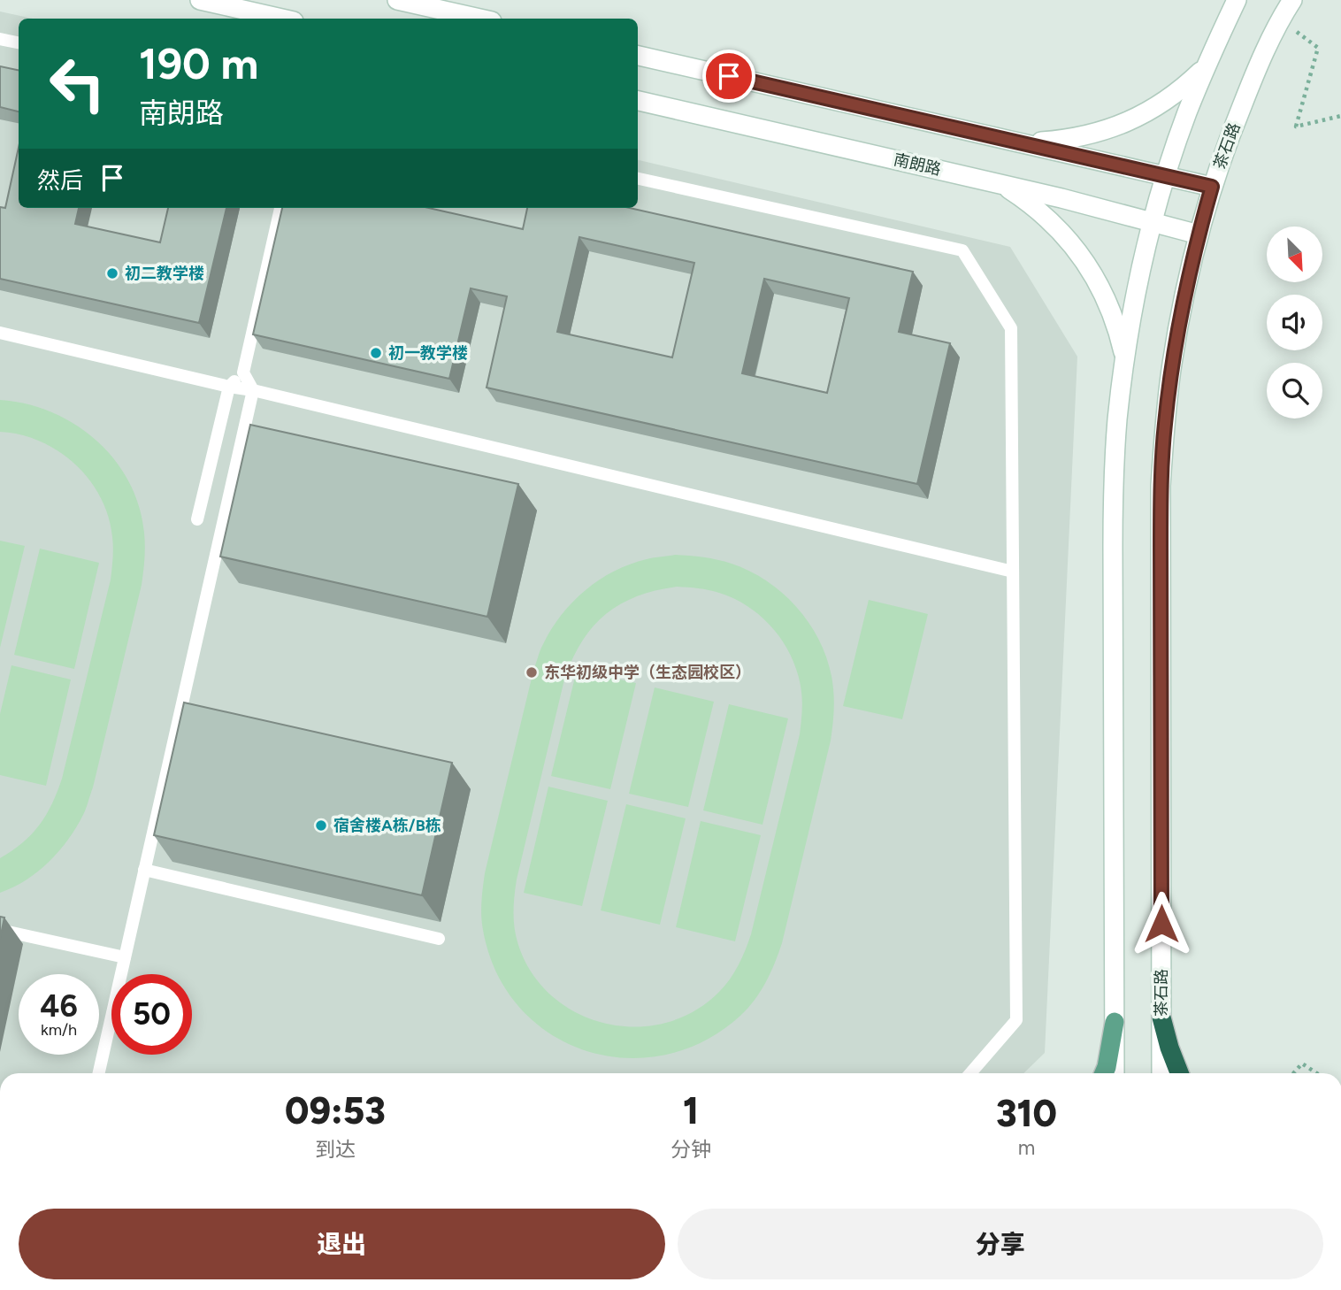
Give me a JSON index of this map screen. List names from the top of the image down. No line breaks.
{"streets":{"main road":["茶石路","南朗路"]},"crossings":[["茶石路","南朗路"]],"places":["初二教学楼","初一教学楼","东华初级中学（生态园校区）","宿舍楼A栋/B栋"],"north":"bottom right","page":{"turn":["190 m","南朗路"],"then":"然后","speed":"46 km/h","limit":"50","eta":["09:53","到达","1","分钟","310","m"],"buttons":["退出","分享"]}}
